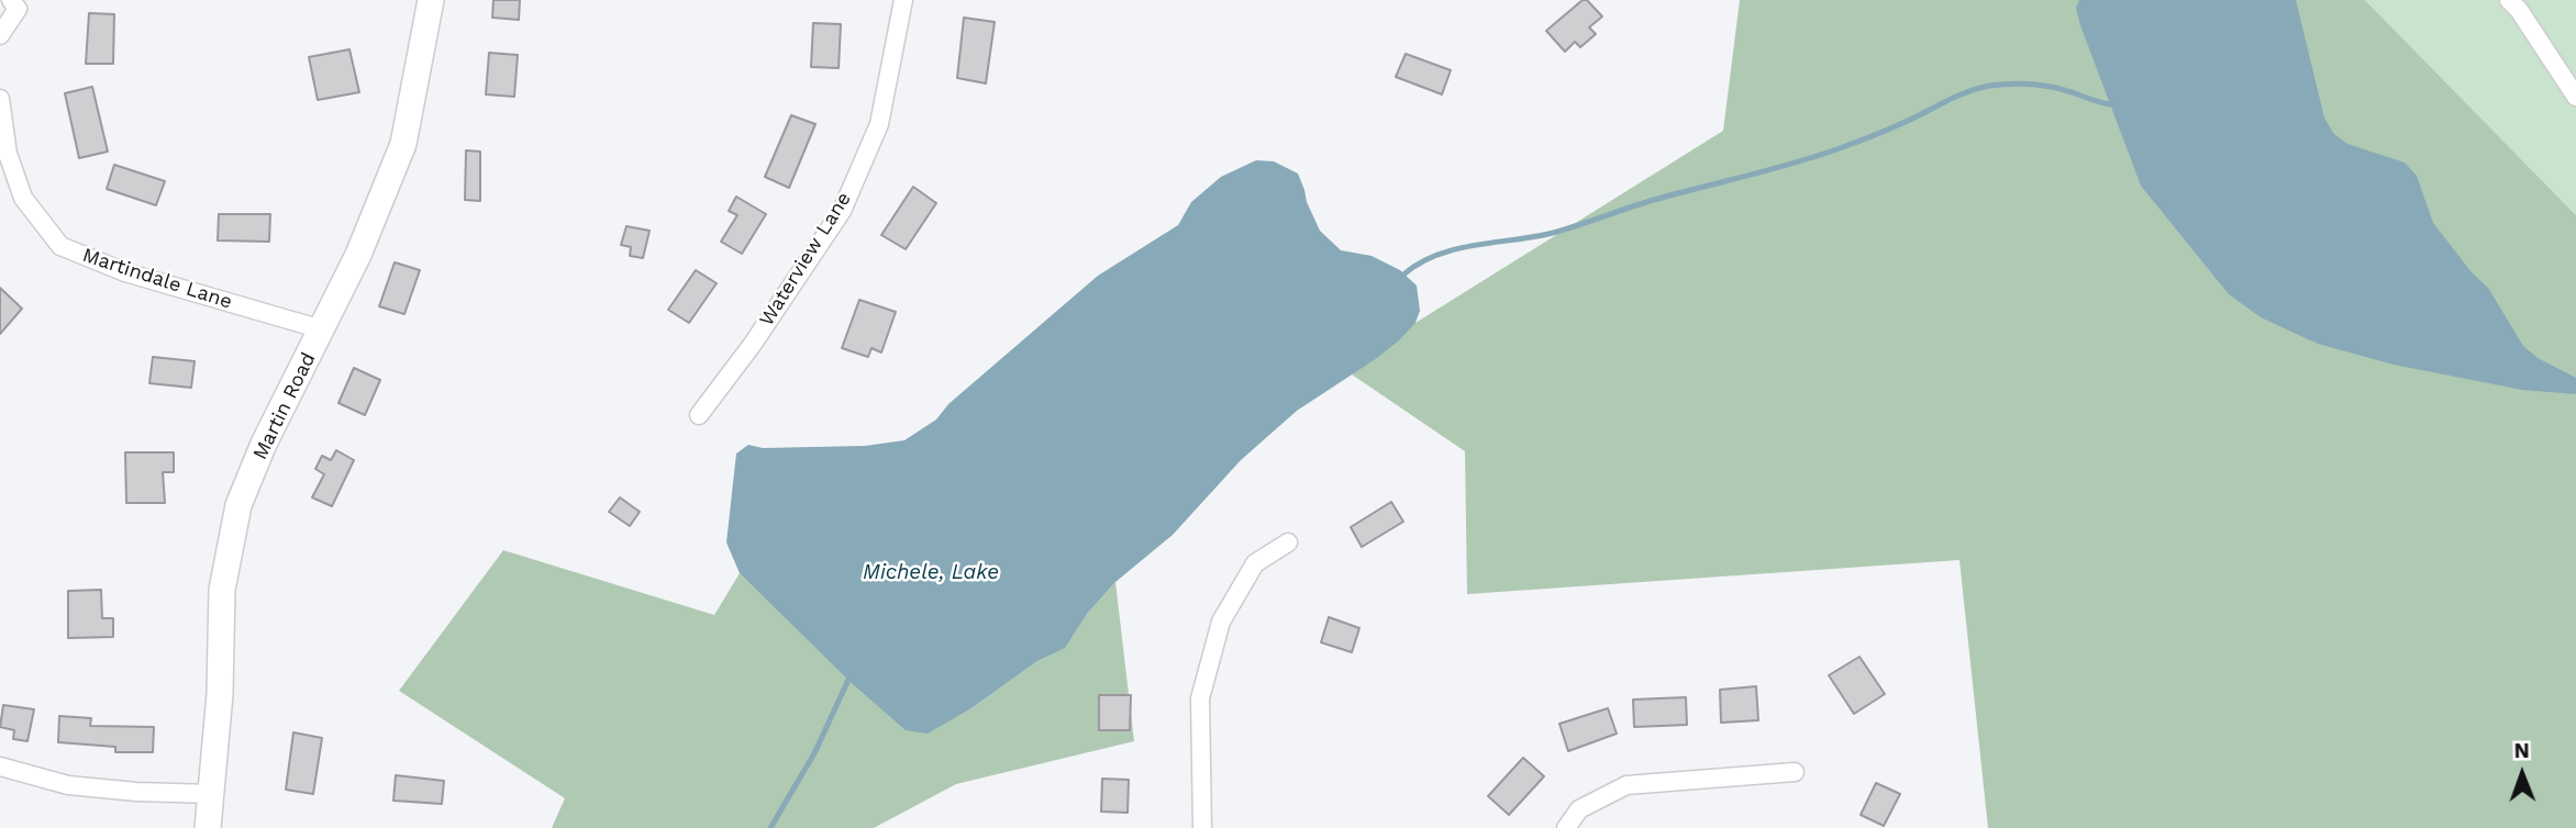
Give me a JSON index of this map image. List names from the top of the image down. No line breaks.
{"streets":{"street":["Waterview Lane","Martindale Lane","Martin Road"]},"crossings":[["Martindale Lane","Martin Road"]],"water":["Michele, Lake"],"north":"top"}
